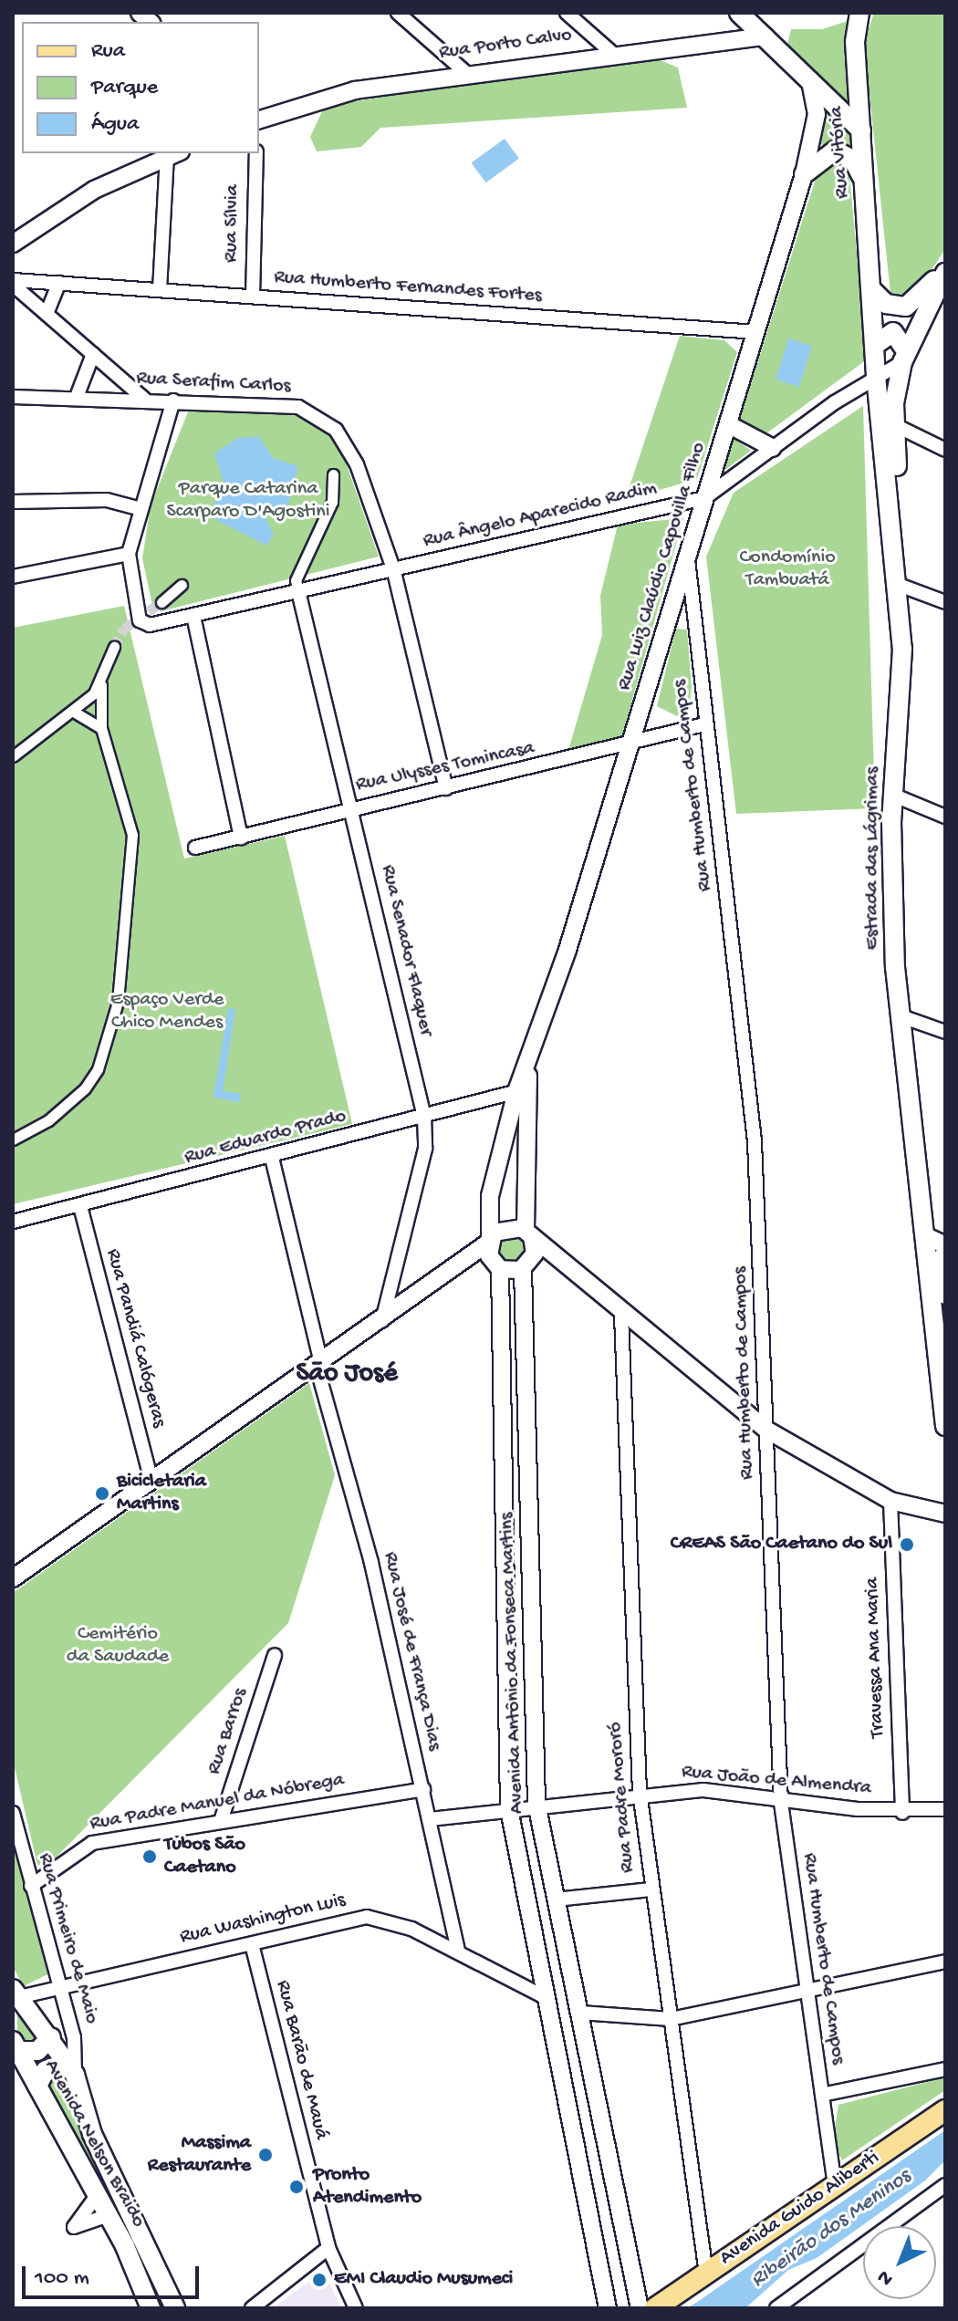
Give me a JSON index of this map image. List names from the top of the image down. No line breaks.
{"streets":{"main road":["Rua Vitória","Estrada das Lágrimas","Avenida Nelson Braido","Avenida Guido Aliberti"],"street":["Rua Porto Calvo","Rua Sílvia","Rua Humberto Fernandes Fortes","Rua Serafim Carlos","Rua Ângelo Aparecido Radim","Rua Luiz Claúdio Capovilla Filho","Rua Ulysses Tomincasa","Rua Humberto de Campos","Rua Senador Flaquer","Rua Eduardo Prado","Rua Pandiá Calógeras","Rua José de França Dias","Travessa Ana Maria","Avenida Antônio da Fonseca Martins","Rua Barros","Rua João de Almendra","Rua Padre Mororó","Rua Padre Manuel da Nóbrega","Rua Washington Luis","Rua Primeiro de Maio","Rua Barão de Mauá"]},"crossings":[["Rua Vitória","Estrada das Lágrimas"],["Rua Sílvia","Rua Humberto Fernandes Fortes"],["Rua Humberto Fernandes Fortes","Rua Luiz Claúdio Capovilla Filho"],["Rua Serafim Carlos","Rua Ângelo Aparecido Radim"],["Rua Serafim Carlos","Rua Ulysses Tomincasa"],["Rua Ângelo Aparecido Radim","Rua Luiz Claúdio Capovilla Filho"],["Rua Ângelo Aparecido Radim","Estrada das Lágrimas"],["Rua Ângelo Aparecido Radim","Rua Senador Flaquer"],["Rua Luiz Claúdio Capovilla Filho","Rua Ulysses Tomincasa"],["Rua Luiz Claúdio Capovilla Filho","Rua Humberto de Campos"],["Rua Luiz Claúdio Capovilla Filho","Rua Eduardo Prado"],["Rua Luiz Claúdio Capovilla Filho","Avenida Antônio da Fonseca Martins"],["Rua Ulysses Tomincasa","Rua Humberto de Campos"],["Rua Ulysses Tomincasa","Rua Senador Flaquer"],["Rua Humberto de Campos","Rua João de Almendra"],["Rua Humberto de Campos","Avenida Guido Aliberti"],["Rua Senador Flaquer","Rua Eduardo Prado"],["Rua Eduardo Prado","Rua Pandiá Calógeras"],["Rua Eduardo Prado","Rua José de França Dias"],["Rua José de França Dias","Rua João de Almendra"],["Rua José de França Dias","Rua Padre Manuel da Nóbrega"],["Rua José de França Dias","Rua Washington Luis"],["Travessa Ana Maria","Rua João de Almendra"],["Avenida Antônio da Fonseca Martins","Rua João de Almendra"],["Avenida Antônio da Fonseca Martins","Rua Washington Luis"],["Rua Barros","Rua Padre Manuel da Nóbrega"],["Rua João de Almendra","Rua Padre Mororó"],["Rua Padre Mororó","Avenida Guido Aliberti"],["Rua Padre Manuel da Nóbrega","Rua Primeiro de Maio"],["Rua Washington Luis","Rua Primeiro de Maio"],["Rua Washington Luis","Rua Barão de Mauá"],["Rua Washington Luis","Avenida Nelson Braido"],["Rua Primeiro de Maio","Avenida Nelson Braido"]],"districts":["São José"],"water":["Ribeirão dos Meninos"],"parks":["Parque Catarina Scarparo D'Agostini","Condomínio Tambuatá","Espaço Verde Chico Mendes","Cemitério da Saudade"],"places":["Bicicletaria Martins","CREAS São Caetano do Sul","Tubos São Caetano","Massima Restaurante","Pronto Atendimento","EMI Claudio Musumeci"],"legend":["Rua","Parque","Água"],"scale_bar":"100 m","north":"bottom left"}
